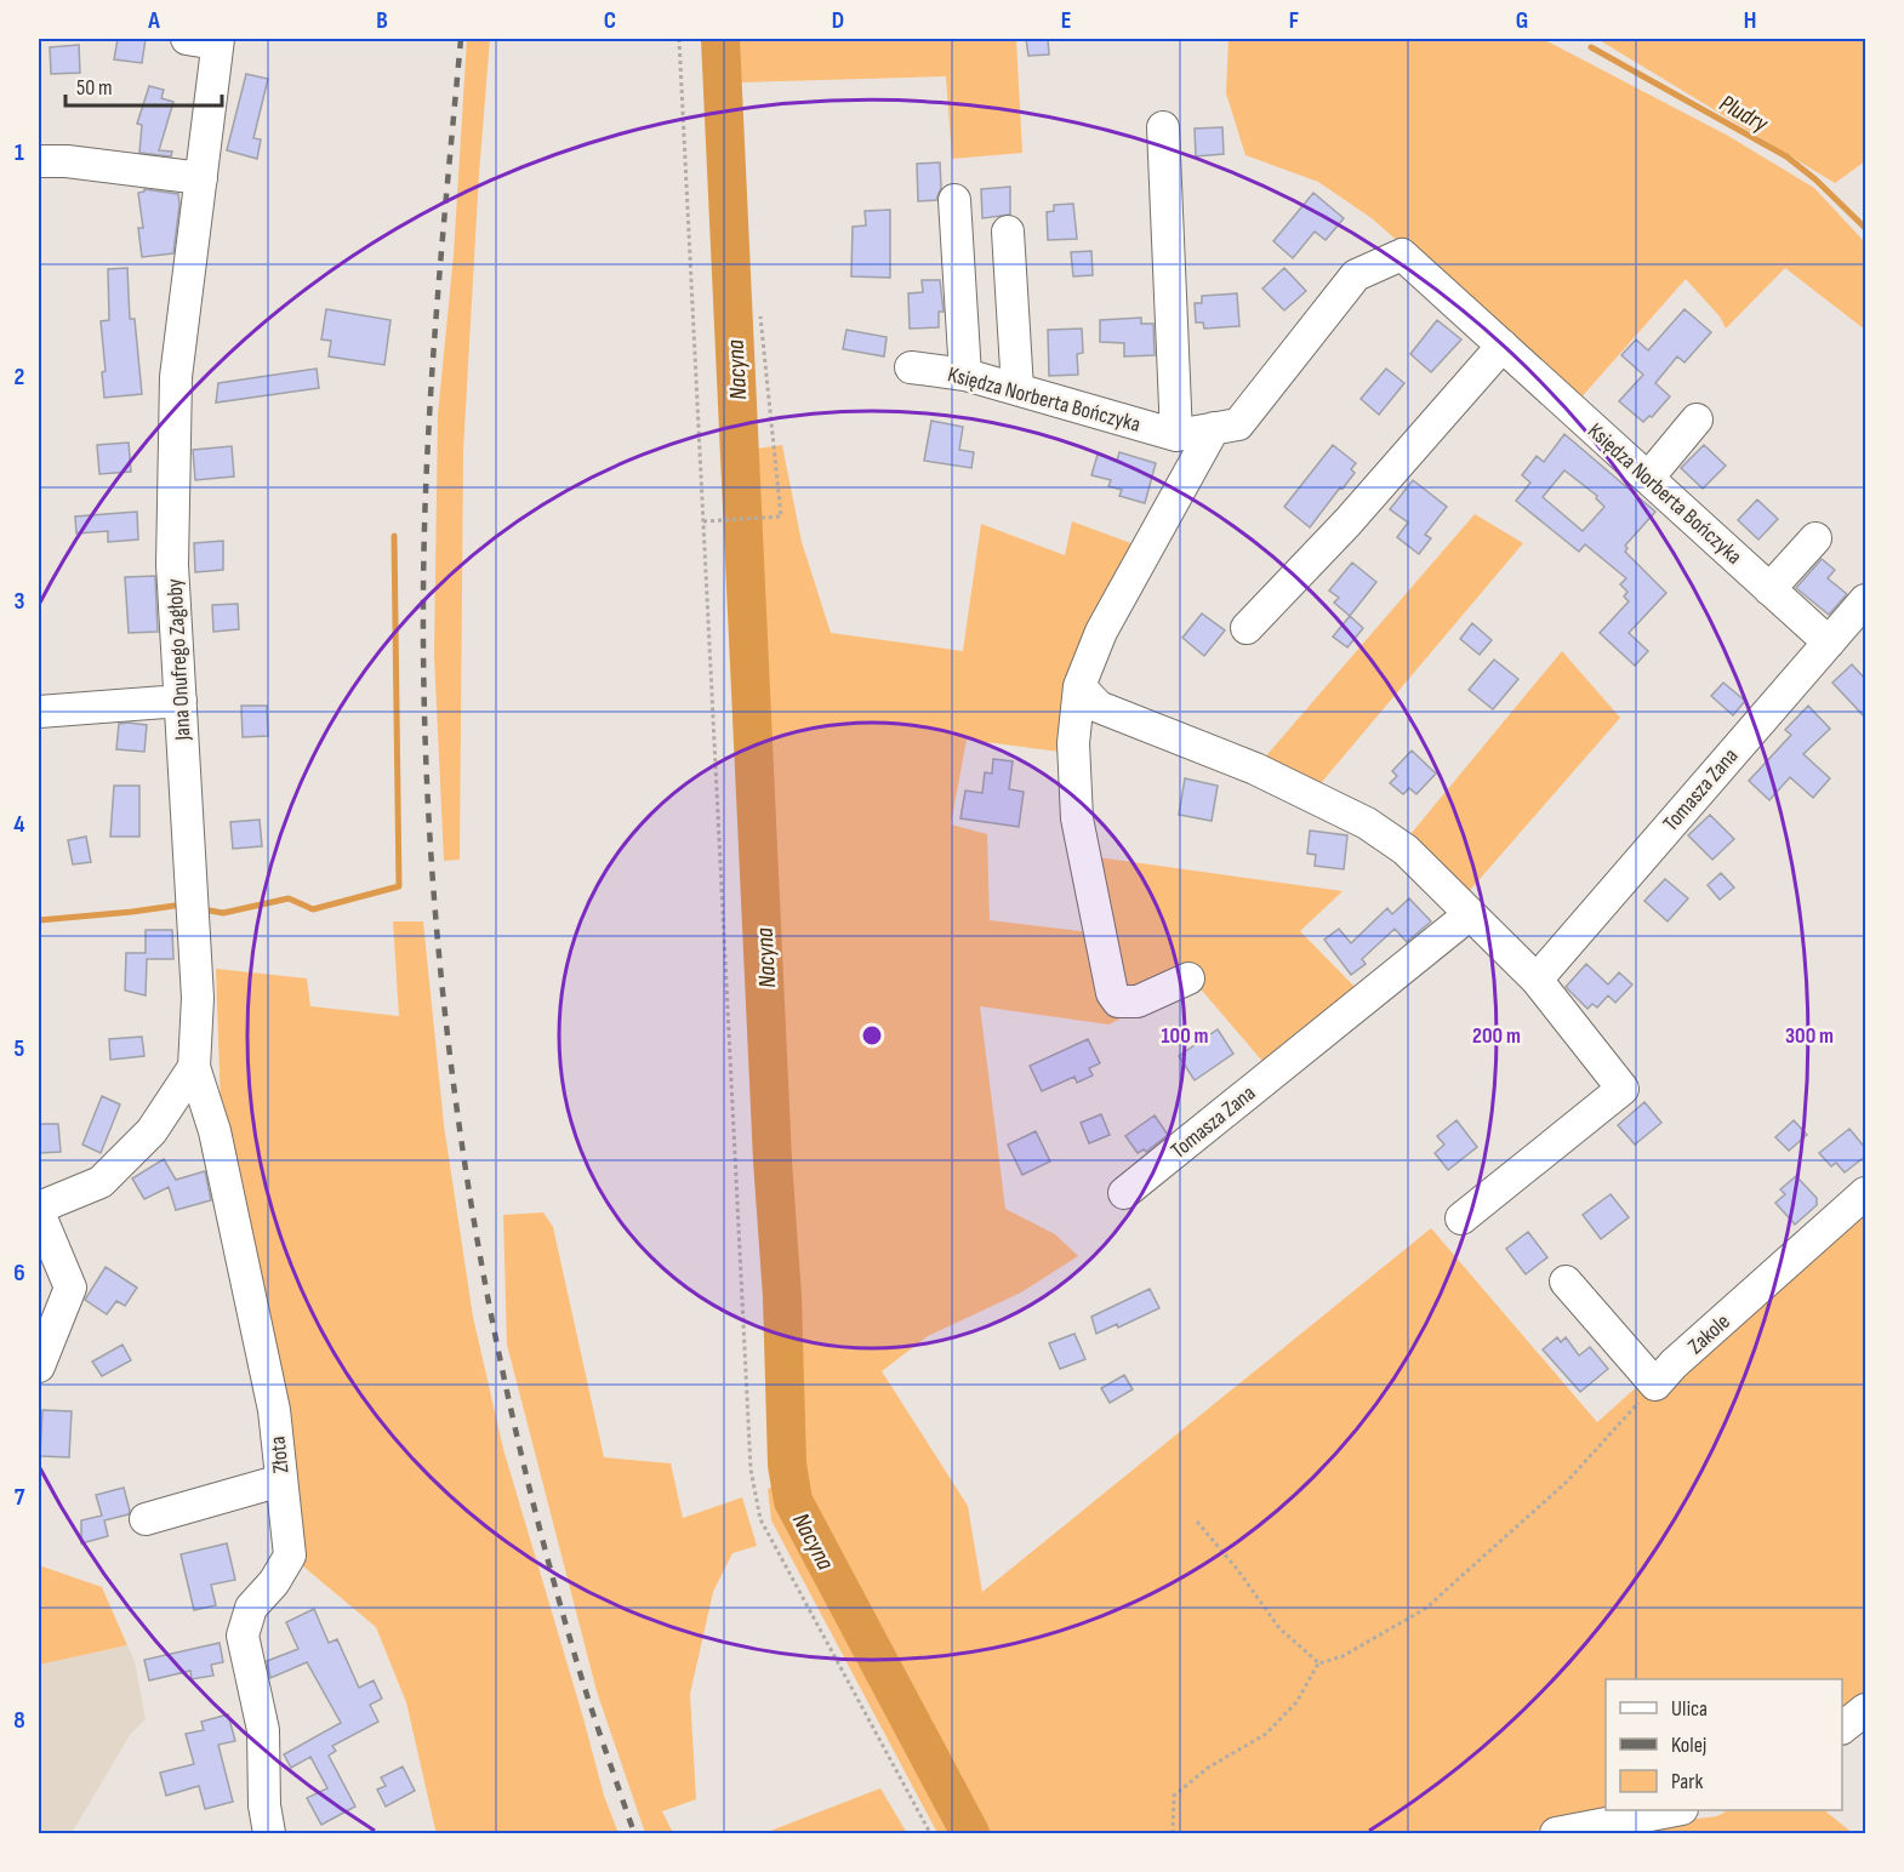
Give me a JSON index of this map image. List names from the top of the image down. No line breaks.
{"streets":{"street":["Księdza Norberta Bończyka","Jana Onufrego Zagłoby","Tomasza Zana","Zakole","Złota"]},"crossings":[["Księdza Norberta Bończyka","Tomasza Zana"],["Jana Onufrego Zagłoby","Złota"]],"water":["Pludry","Nacyna"],"legend":["Ulica","Kolej","Park"],"scale_bar":"50 m","grid":{"columns":["A","B","C","D","E","F","G","H"],"rows":["1","2","3","4","5","6","7","8"]},"rings":["100 m","200 m","300 m"]}
